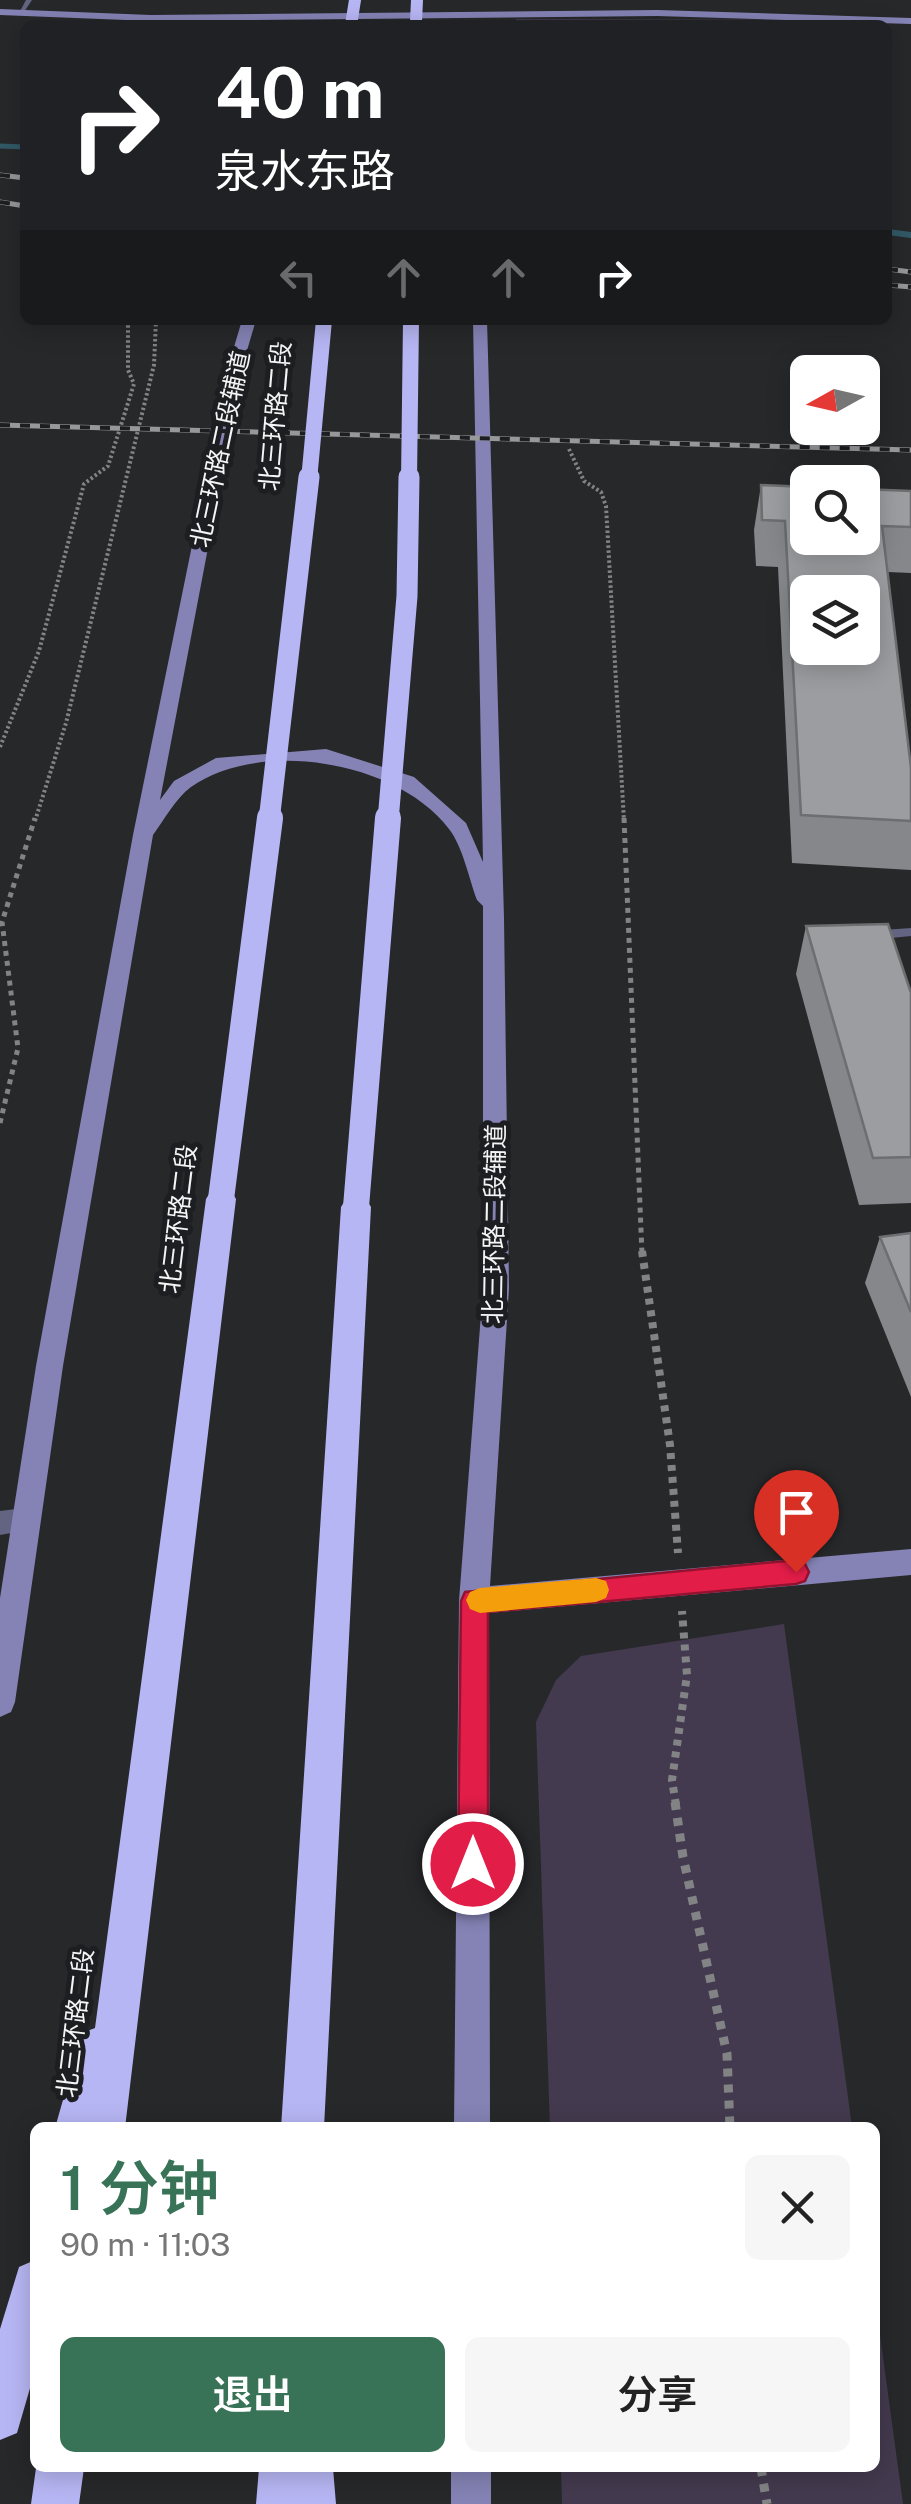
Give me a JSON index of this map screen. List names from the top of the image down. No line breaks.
{"streets":{"highway":["北三环路二段"],"main road":["北三环路二段辅道"]},"north":"left","page":{"turn":["40 m","泉水东路"],"heading":["1 分钟","90 m · 11:03"],"buttons":["退出","分享"]}}
